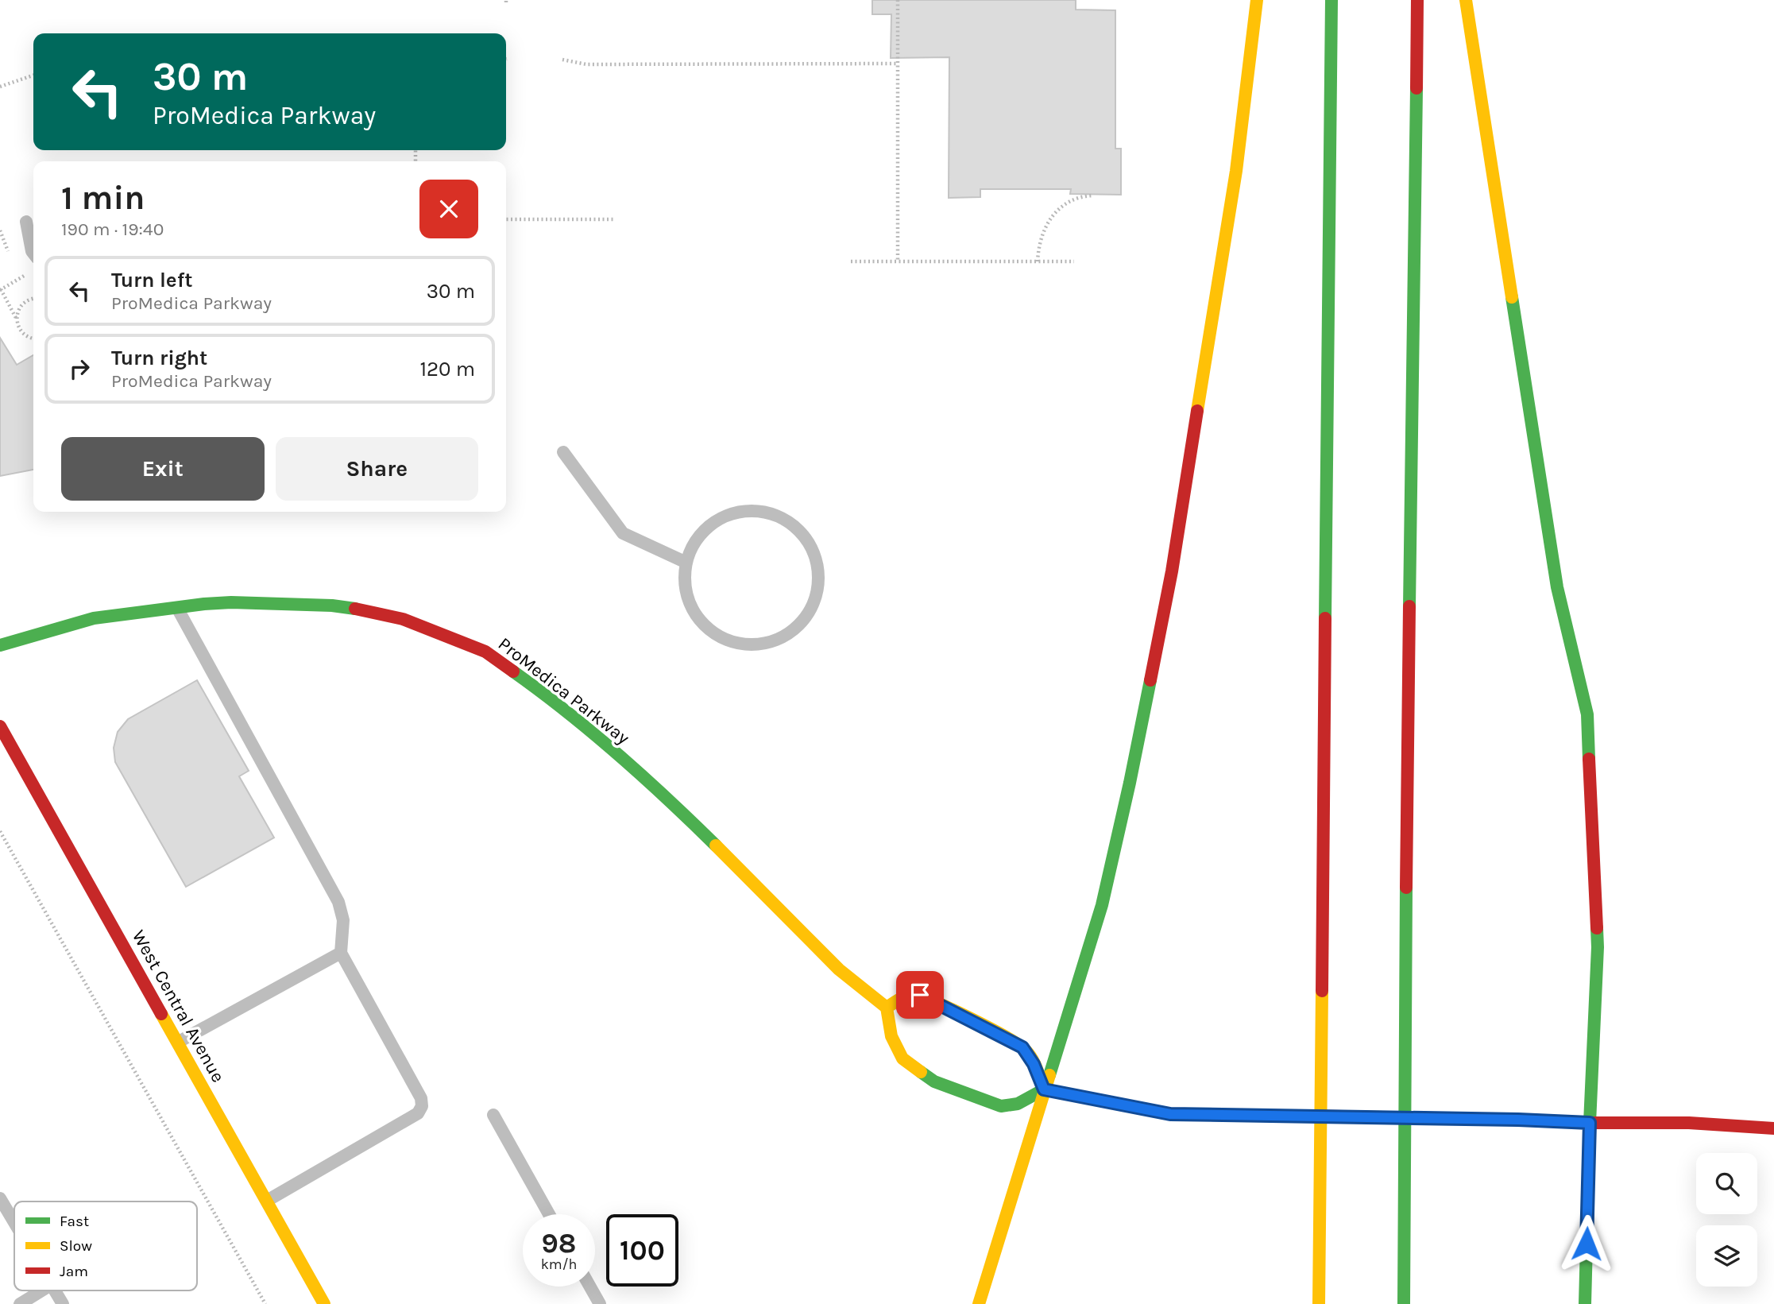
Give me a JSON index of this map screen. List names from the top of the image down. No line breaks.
{"streets":{"main road":["ProMedica Parkway","West Central Avenue"]},"legend":["Fast","Slow","Jam"],"page":{"turn":["30 m","ProMedica Parkway"],"heading":["1 min","190 m · 19:40"],"list":[{"name":"Turn left","note":"ProMedica Parkway","value":"30 m"},{"name":"Turn right","note":"ProMedica Parkway","value":"120 m"}],"buttons":["Exit","Share"],"speed":"98 km/h","limit":"100"}}
